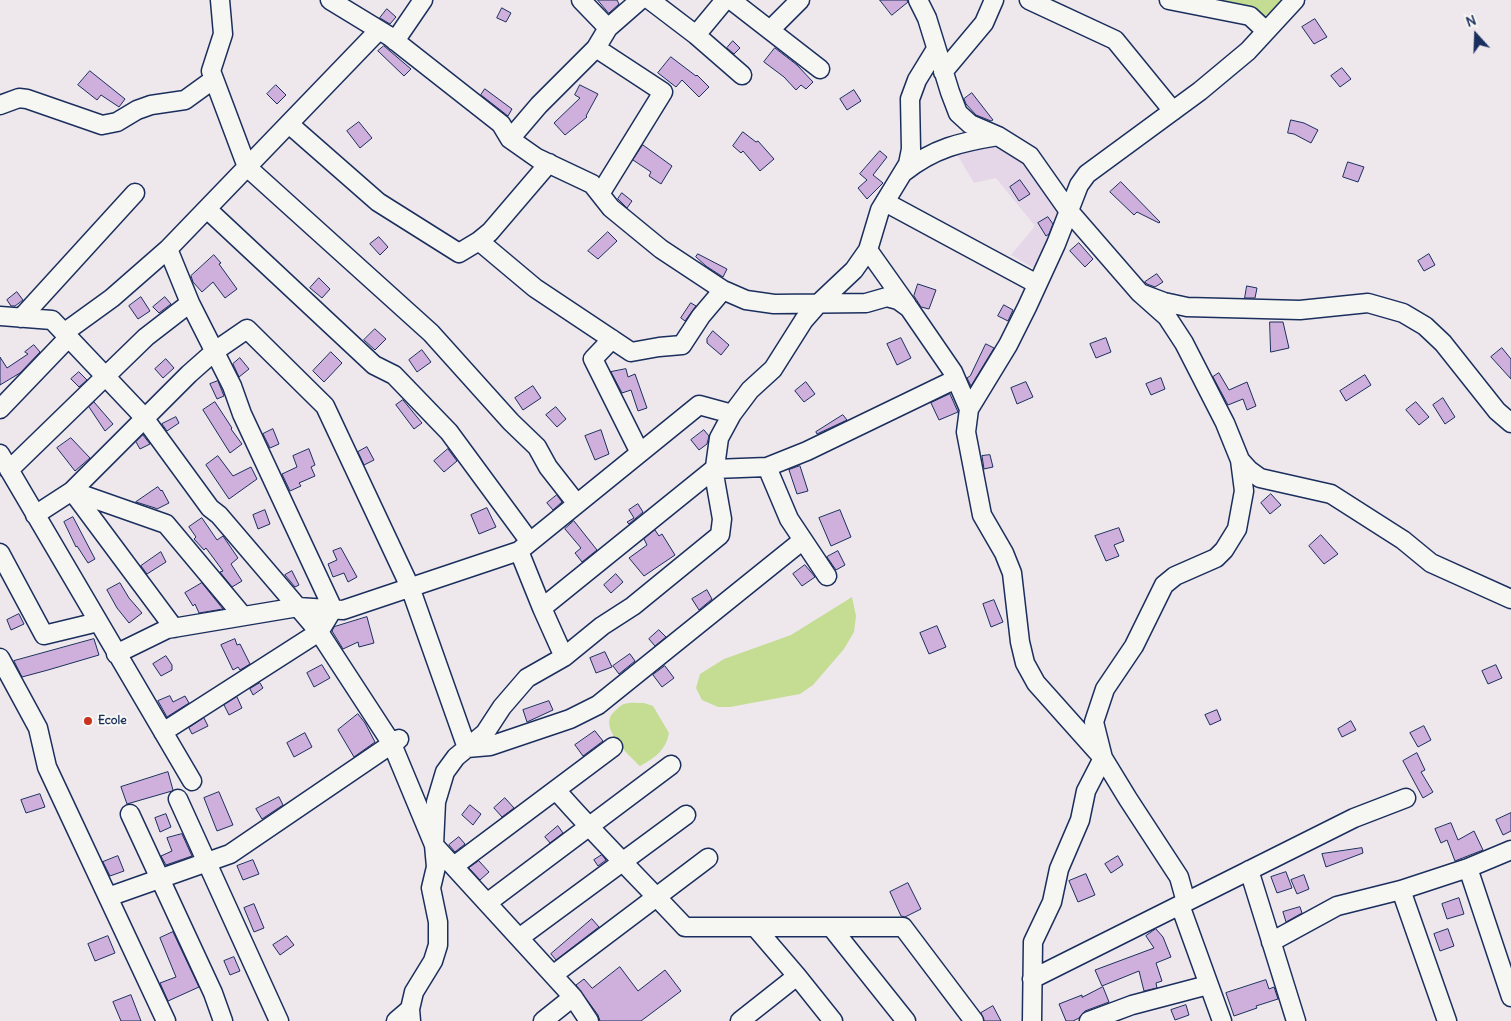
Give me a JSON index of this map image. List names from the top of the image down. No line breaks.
{"places":["Ecole"],"north":"top"}
